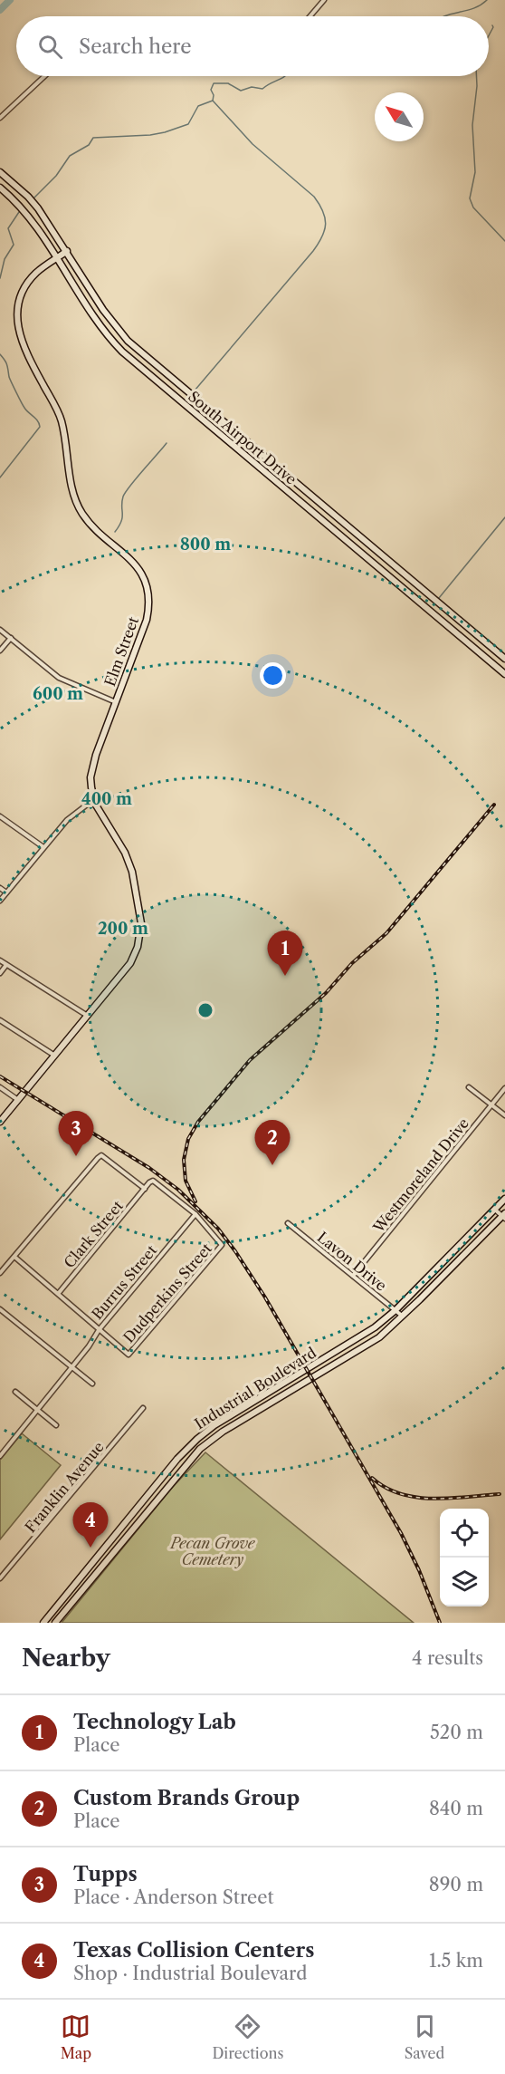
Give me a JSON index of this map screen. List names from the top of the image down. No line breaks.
{"streets":{"main road":["South Airport Drive","Elm Street","Industrial Boulevard"],"street":["Westmoreland Drive","Clark Street","Lavon Drive","Burrus Street","Dudperkins Street","Franklin Avenue"]},"crossings":[["South Airport Drive","Elm Street"],["Westmoreland Drive","Lavon Drive"],["Lavon Drive","Industrial Boulevard"],["Burrus Street","Dudperkins Street"]],"parks":["Pecan Grove Cemetery"],"north":"top left","page":{"search":"Search here","pins":["1","3","2","4"],"heading":["Nearby","4 results"],"list":[{"mark":"1","name":"Technology Lab","note":"Place","value":"520 m"},{"mark":"2","name":"Custom Brands Group","note":"Place","value":"840 m"},{"mark":"3","name":"Tupps","note":"Place · Anderson Street","value":"890 m"},{"mark":"4","name":"Texas Collision Centers","note":"Shop · Industrial Boulevard","value":"1.5 km"}],"nav":["Map","Directions","Saved"]},"rings":["800 m","600 m","400 m","200 m"]}
